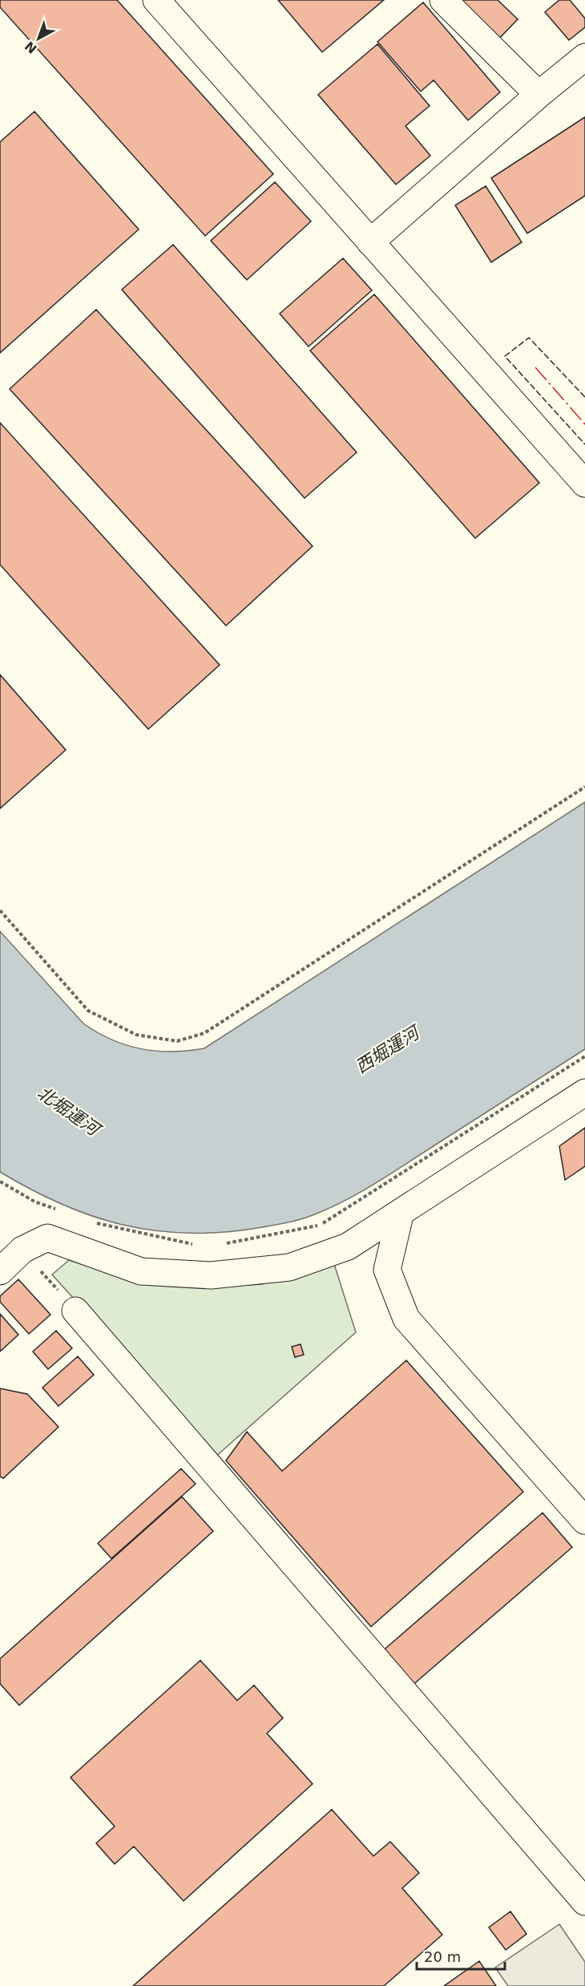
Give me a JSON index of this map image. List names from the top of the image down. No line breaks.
{"water":["西堀運河","北堀運河"],"scale_bar":"20 m","north":"bottom left"}
